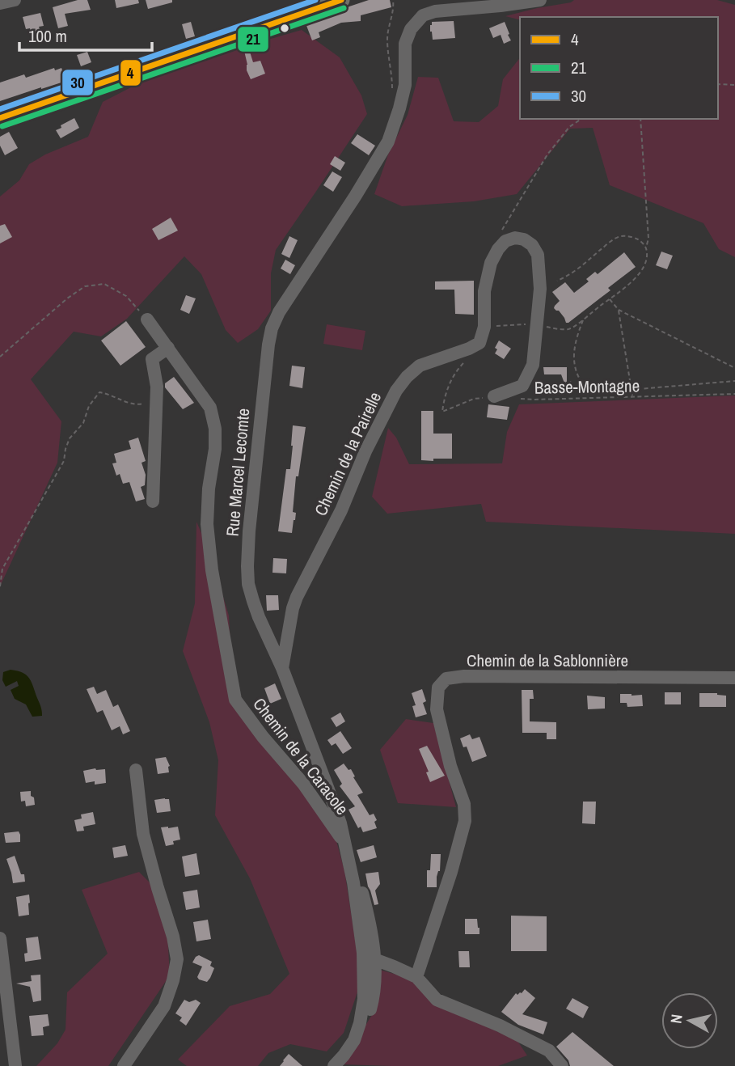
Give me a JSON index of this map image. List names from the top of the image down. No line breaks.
{"streets":{"street":["Chemin de la Pairelle","Rue Marcel Lecomte","Chemin de la Sablonnière","Chemin de la Caracole"],"path":["Basse-Montagne"]},"crossings":[["Chemin de la Pairelle","Rue Marcel Lecomte"],["Rue Marcel Lecomte","Chemin de la Caracole"]],"lines":["transit line 4","transit line 30","transit line 21"],"legend":["4","21","30"],"scale_bar":"100 m","north":"left"}
